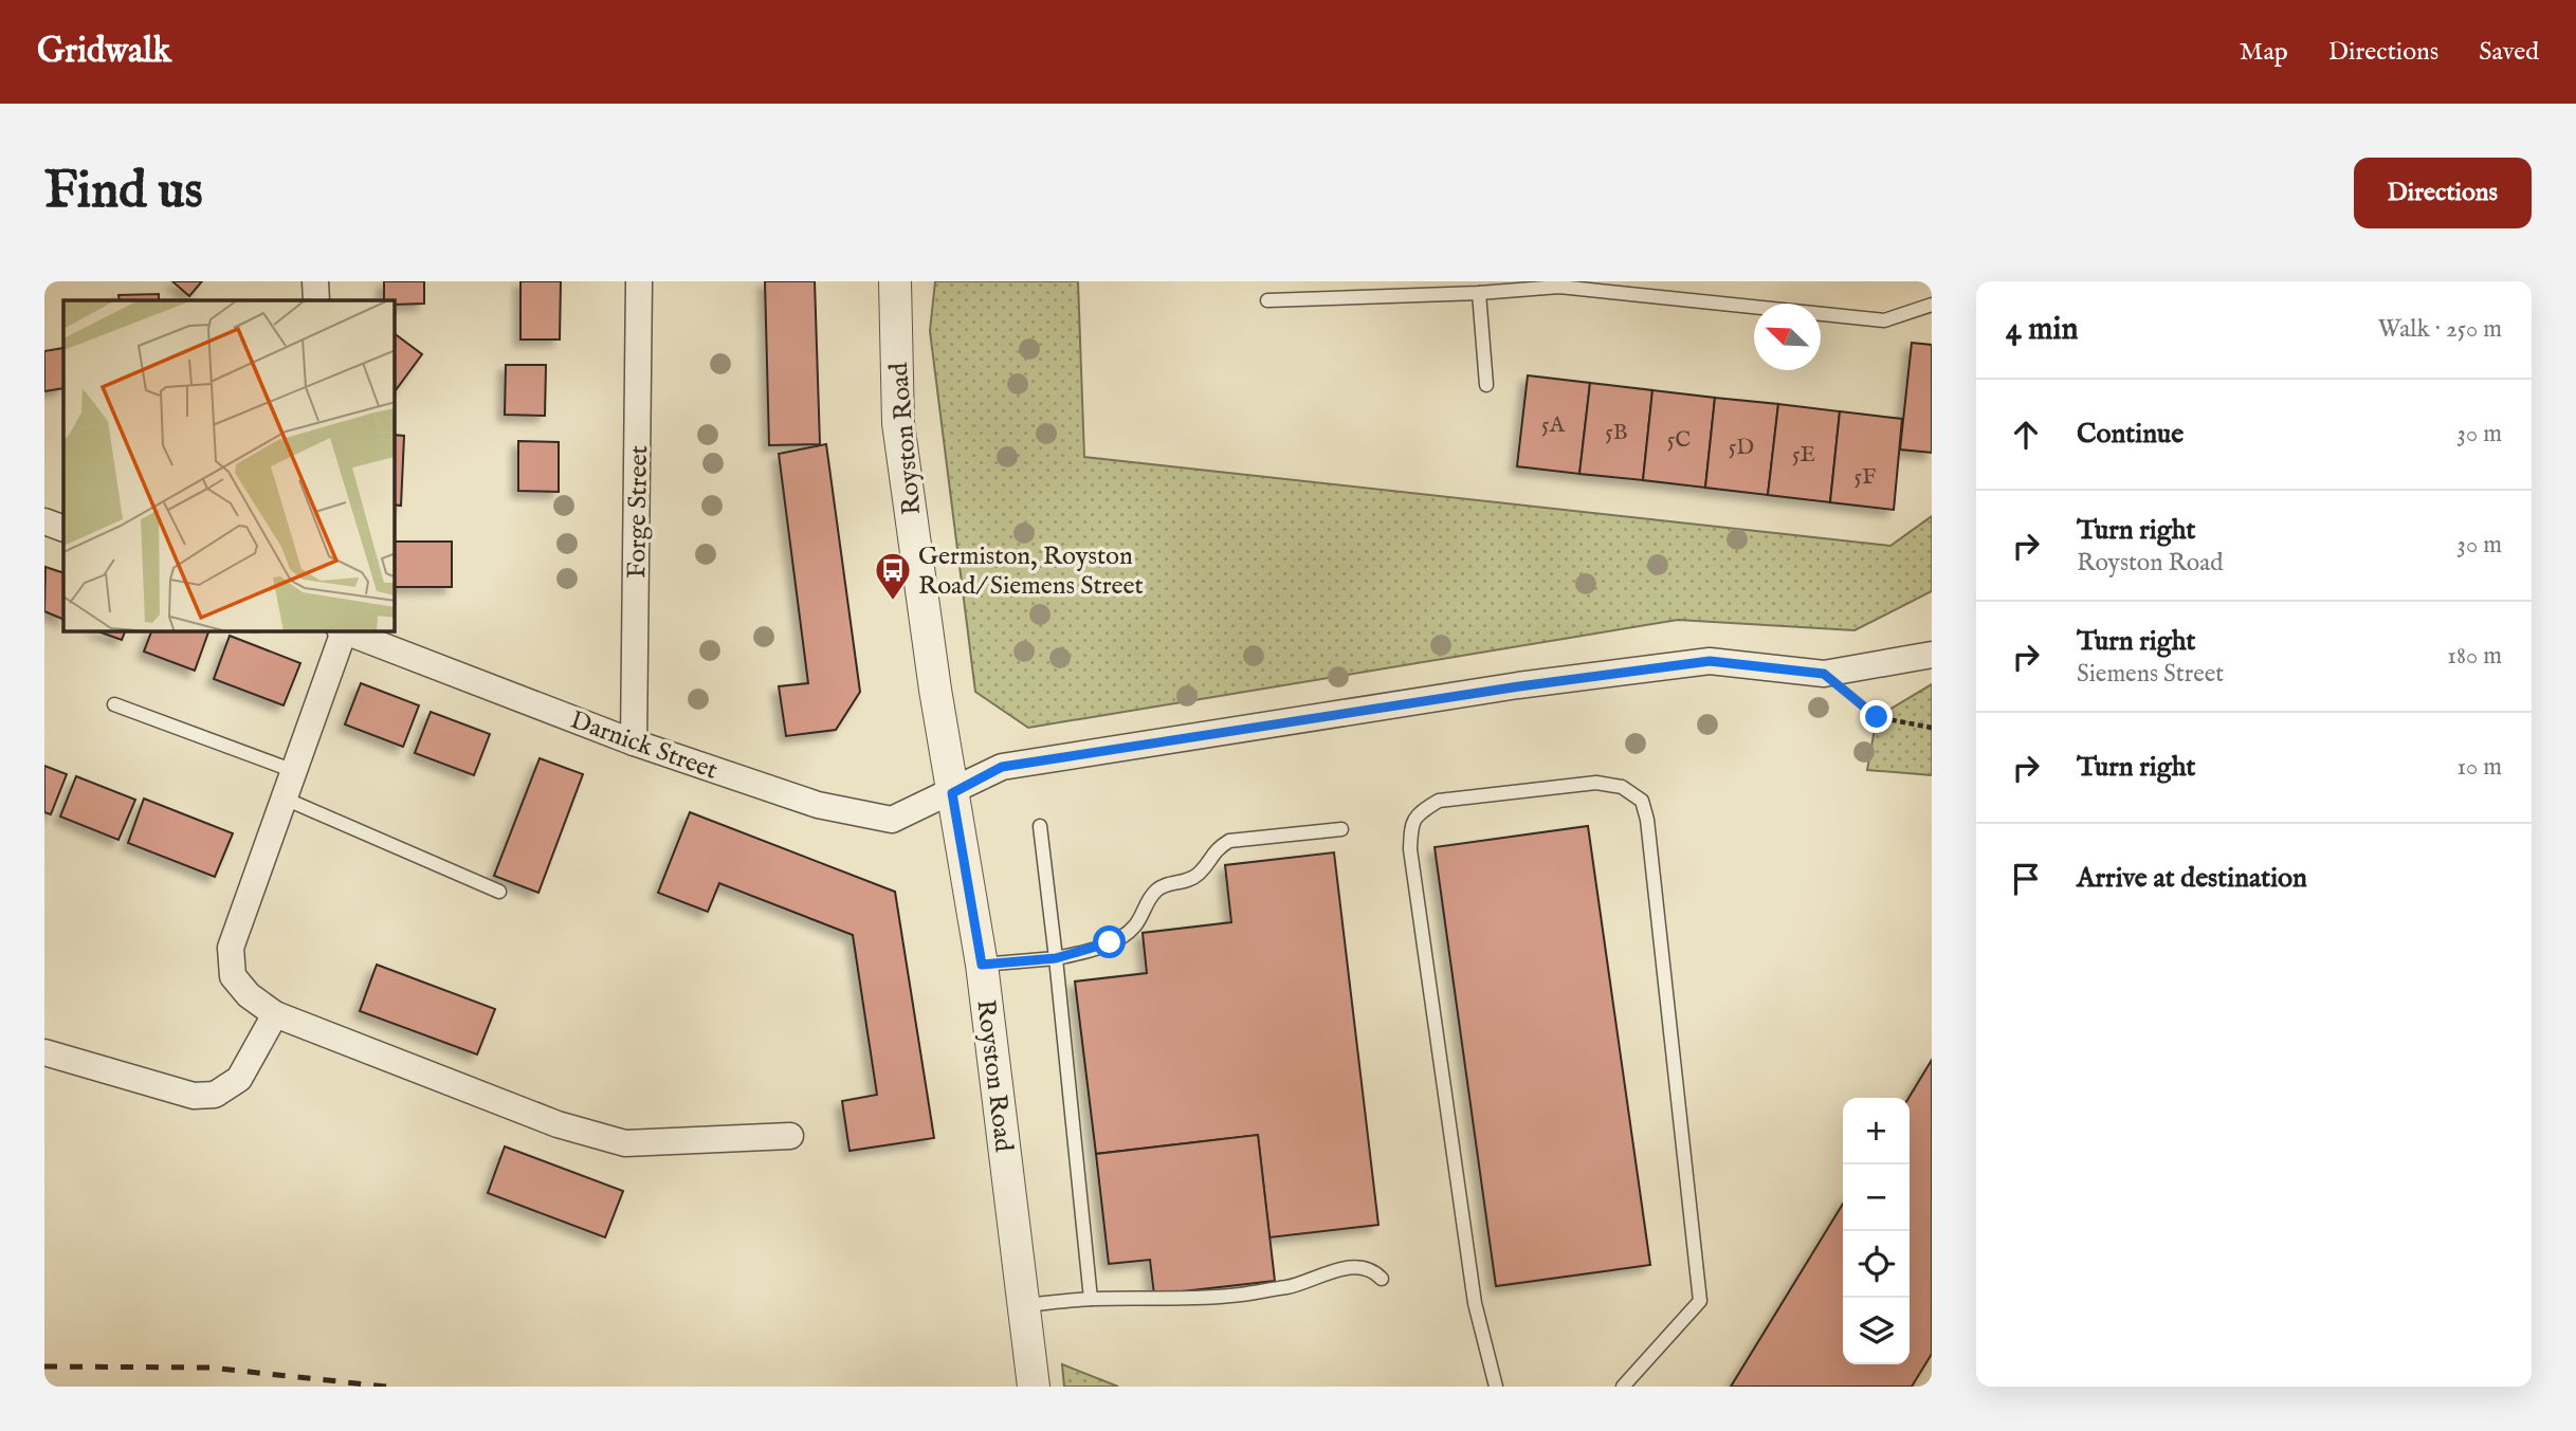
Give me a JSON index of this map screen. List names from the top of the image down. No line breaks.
{"streets":{"street":["Royston Road","Forge Street","Darnick Street"]},"crossings":[["Royston Road","Darnick Street"],["Forge Street","Darnick Street"]],"places":{"bus stop":["Germiston, Royston Road/ Siemens Street"]},"house_numbers":["5A","5B","5C","5D","5E","5F"],"north":"top left","page":{"header":"Gridwalk","nav":["Map","Directions","Saved"],"buttons":"Directions","title":"Find us","heading":["4 min","Walk · 250 m"],"list":[["Continue","30 m"],["Turn right","Royston Road","30 m"],["Turn right","Siemens Street","180 m"],["Turn right","10 m"],"Arrive at destination"],"map_buttons":["+","−"]}}
